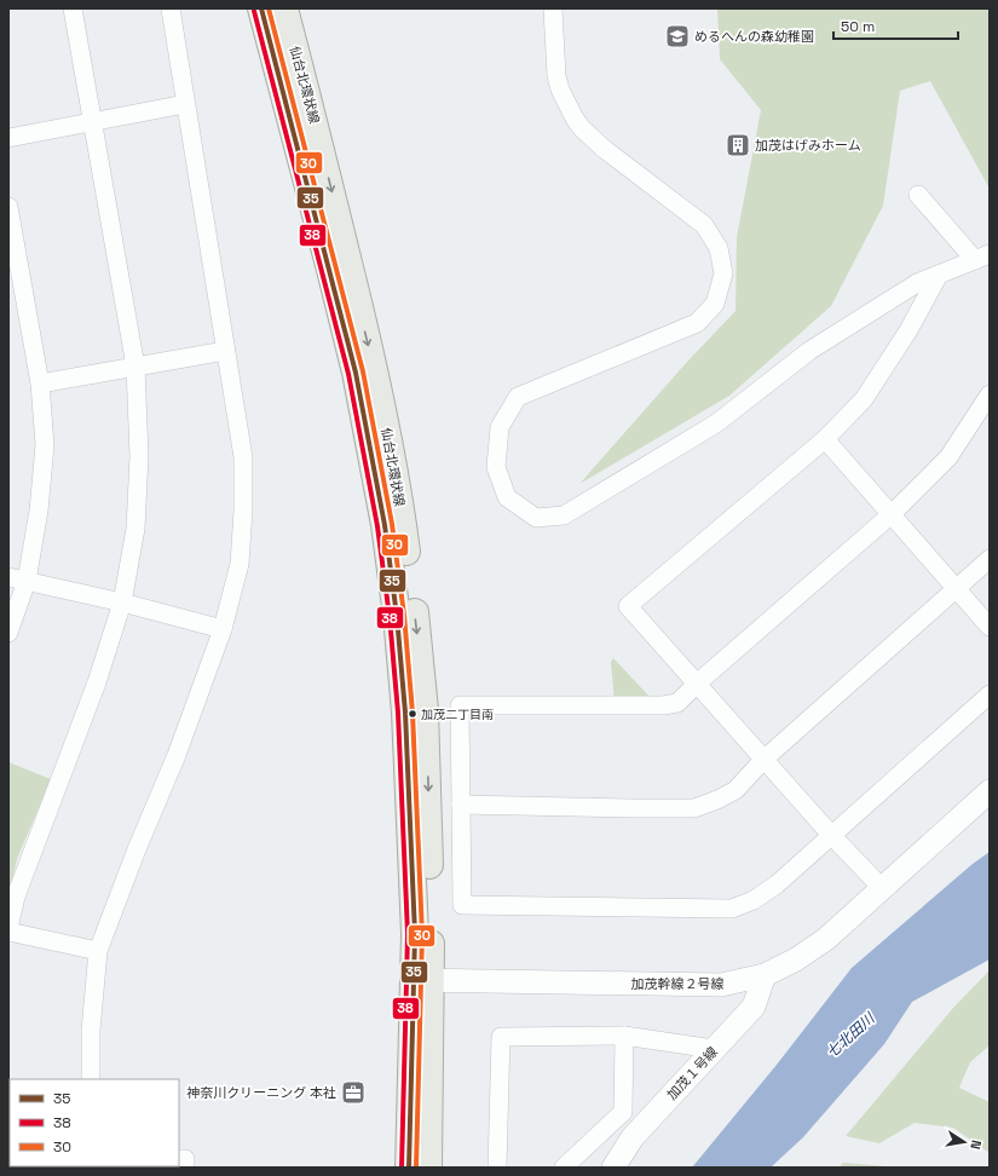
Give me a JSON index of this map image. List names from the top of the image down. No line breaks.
{"streets":{"main road":["仙台北環状線"],"street":["加茂幹線２号線","加茂１号線"]},"crossings":[["仙台北環状線","加茂幹線２号線"],["加茂幹線２号線","加茂１号線"]],"water":["七北田川"],"places":{"school or university":["めるへんの森幼稚園"],"building":["加茂はげみホーム"],"other":["加茂二丁目南"],"office":["神奈川クリーニング 本社"]},"lines":["transit line 35","transit line 30","transit line 38"],"legend":["35","38","30"],"scale_bar":"50 m","north":"right"}
